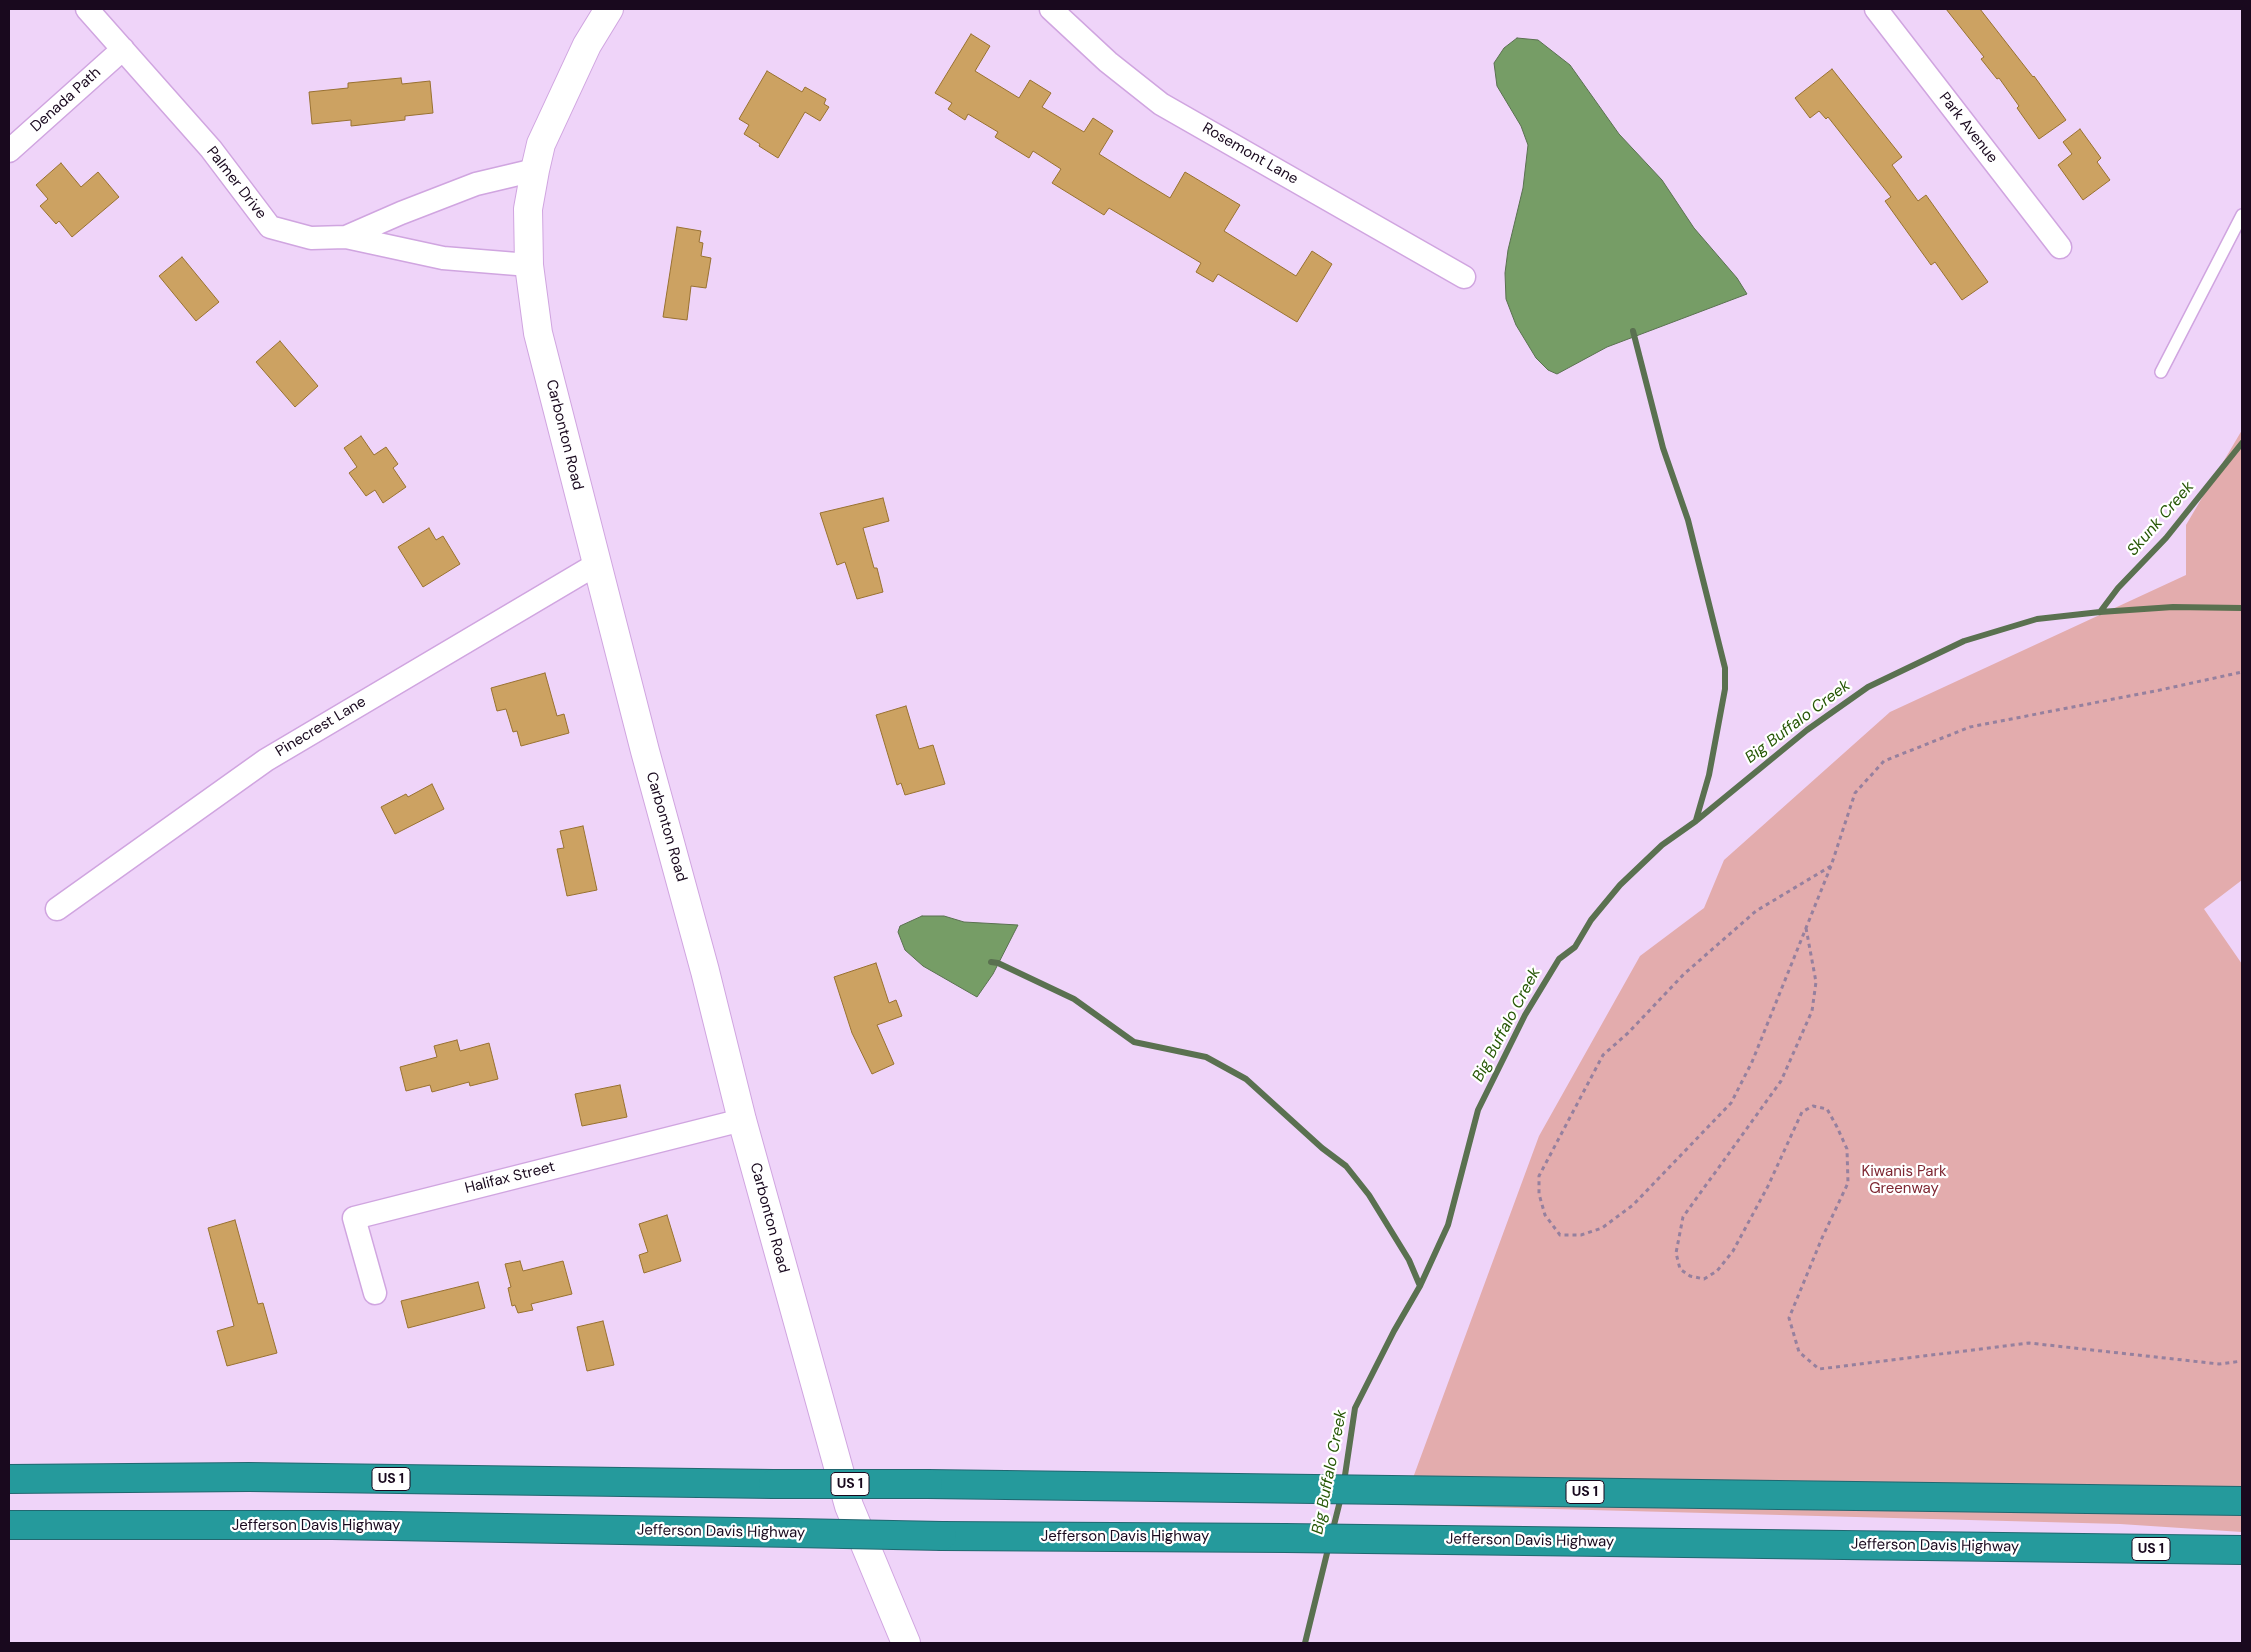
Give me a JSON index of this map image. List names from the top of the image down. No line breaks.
{"streets":{"highway":["US 1","Jefferson Davis Highway"],"street":["Denada Path","Park Avenue","Rosemont Lane","Palmer Drive","Carbonton Road","Pinecrest Lane","Halifax Street"]},"crossings":[["Denada Path","Palmer Drive"],["Palmer Drive","Carbonton Road"],["Carbonton Road","Pinecrest Lane"],["Carbonton Road","Halifax Street"]],"water":["Skunk Creek","Big Buffalo Creek"],"parks":["Kiwanis Park Greenway"]}
